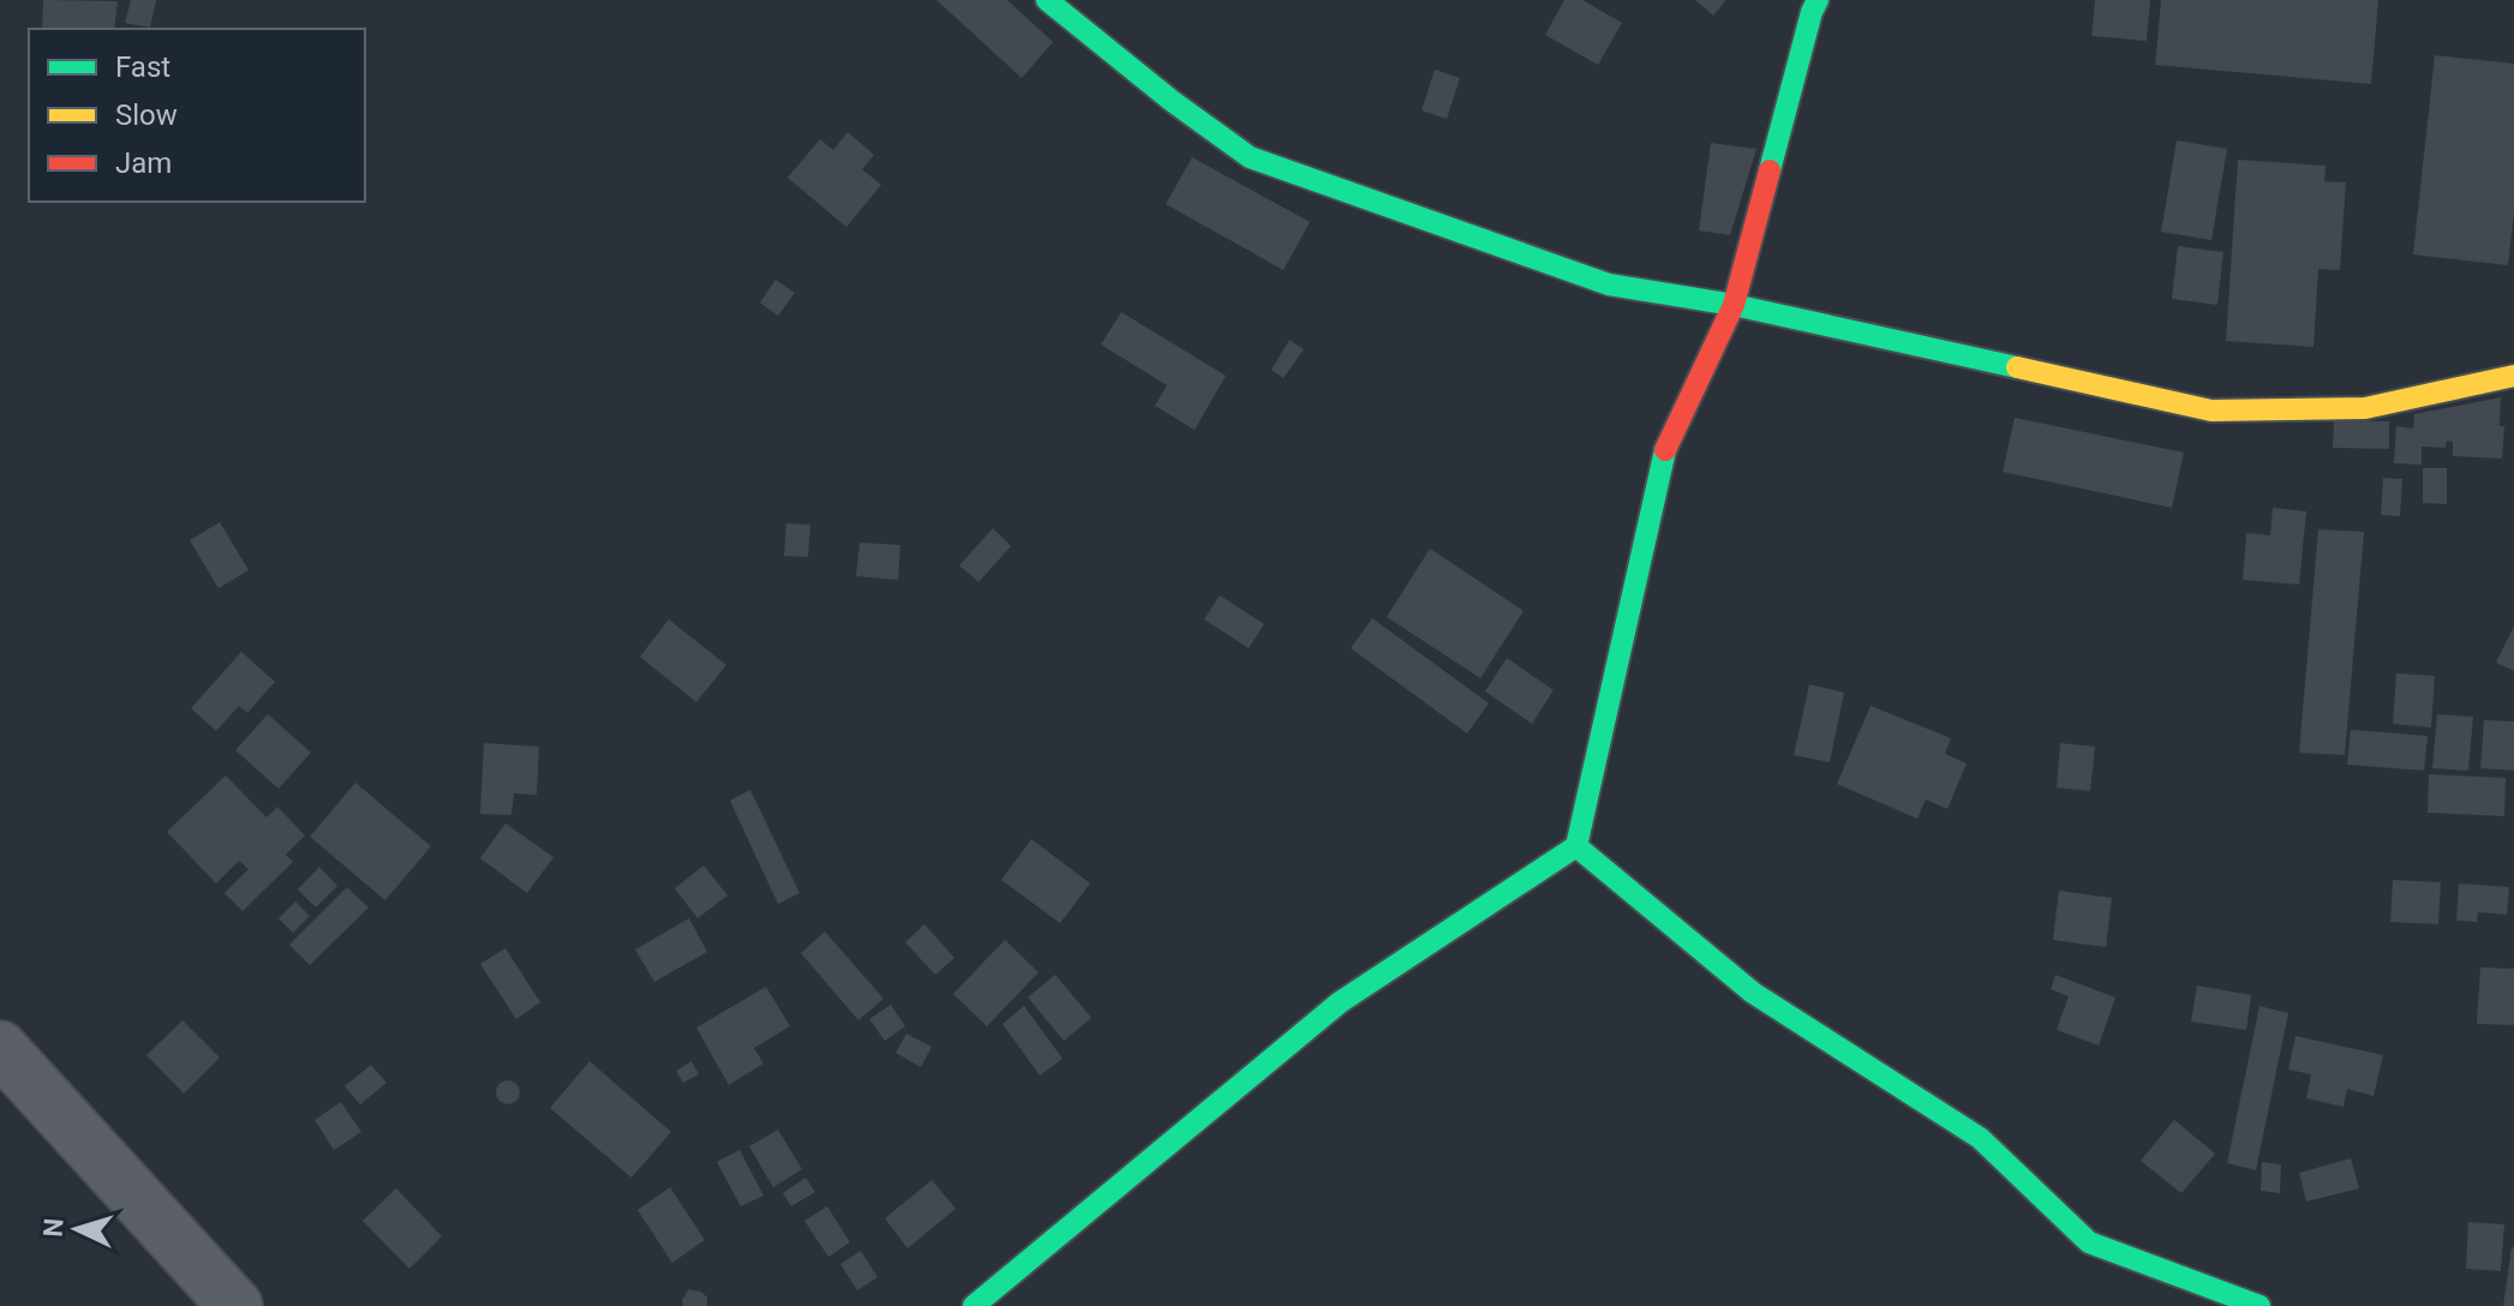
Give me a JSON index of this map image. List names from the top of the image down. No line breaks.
{"legend":["Fast","Slow","Jam"],"north":"left"}
